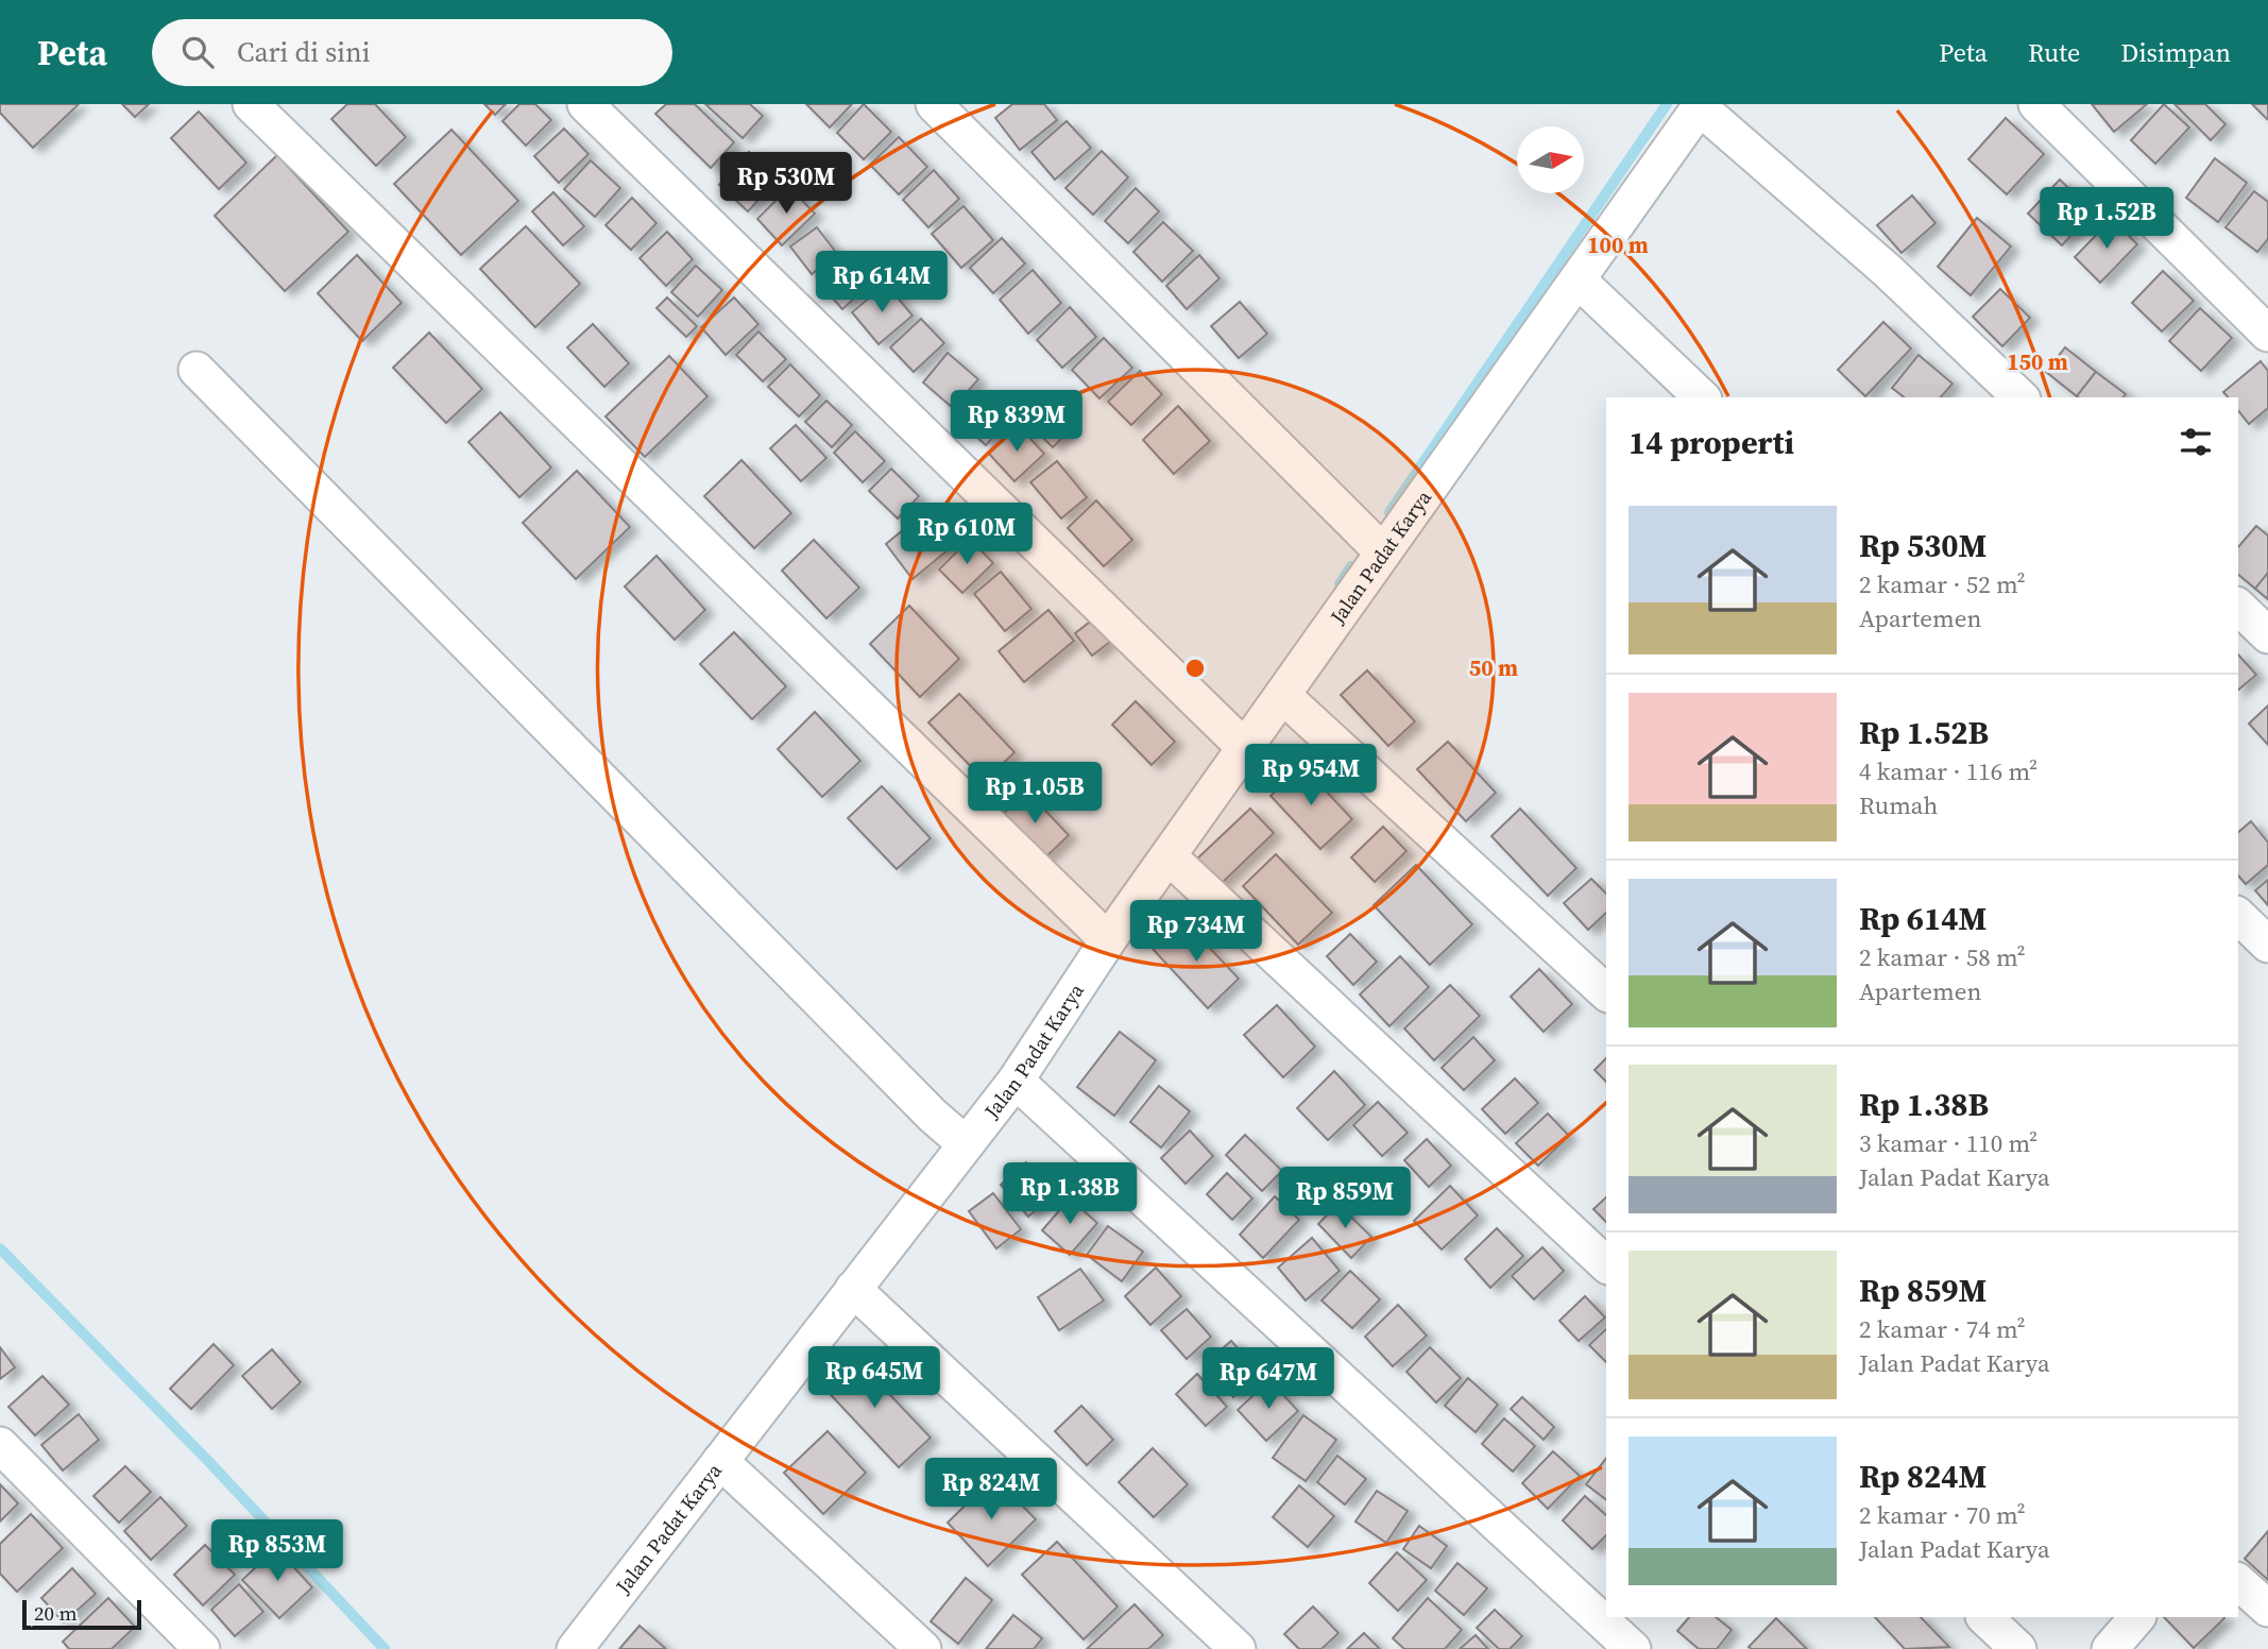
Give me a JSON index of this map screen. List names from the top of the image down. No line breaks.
{"streets":{"street":["Jalan Padat Karya"]},"scale_bar":"20 m","north":"right","page":{"header":"Peta","search":"Cari di sini","nav":["Peta","Rute","Disimpan"],"price":["Rp 530M","Rp 1.52B","Rp 614M","Rp 839M","Rp 610M","Rp 954M","Rp 1.05B","Rp 734M","Rp 1.38B","Rp 859M","Rp 645M","Rp 647M","Rp 824M","Rp 853M"],"heading":"14 properti","list":[{"name":"Rp 530M","note":"2 kamar · 52 m² · Apartemen"},{"name":"Rp 1.52B","note":"4 kamar · 116 m² · Rumah"},{"name":"Rp 614M","note":"2 kamar · 58 m² · Apartemen"},{"name":"Rp 1.38B","note":"3 kamar · 110 m² · Jalan Padat Karya"},{"name":"Rp 859M","note":"2 kamar · 74 m² · Jalan Padat Karya"},{"name":"Rp 824M","note":"2 kamar · 70 m² · Jalan Padat Karya"}],"scale":"20 m"},"rings":["100 m","150 m","50 m"]}
